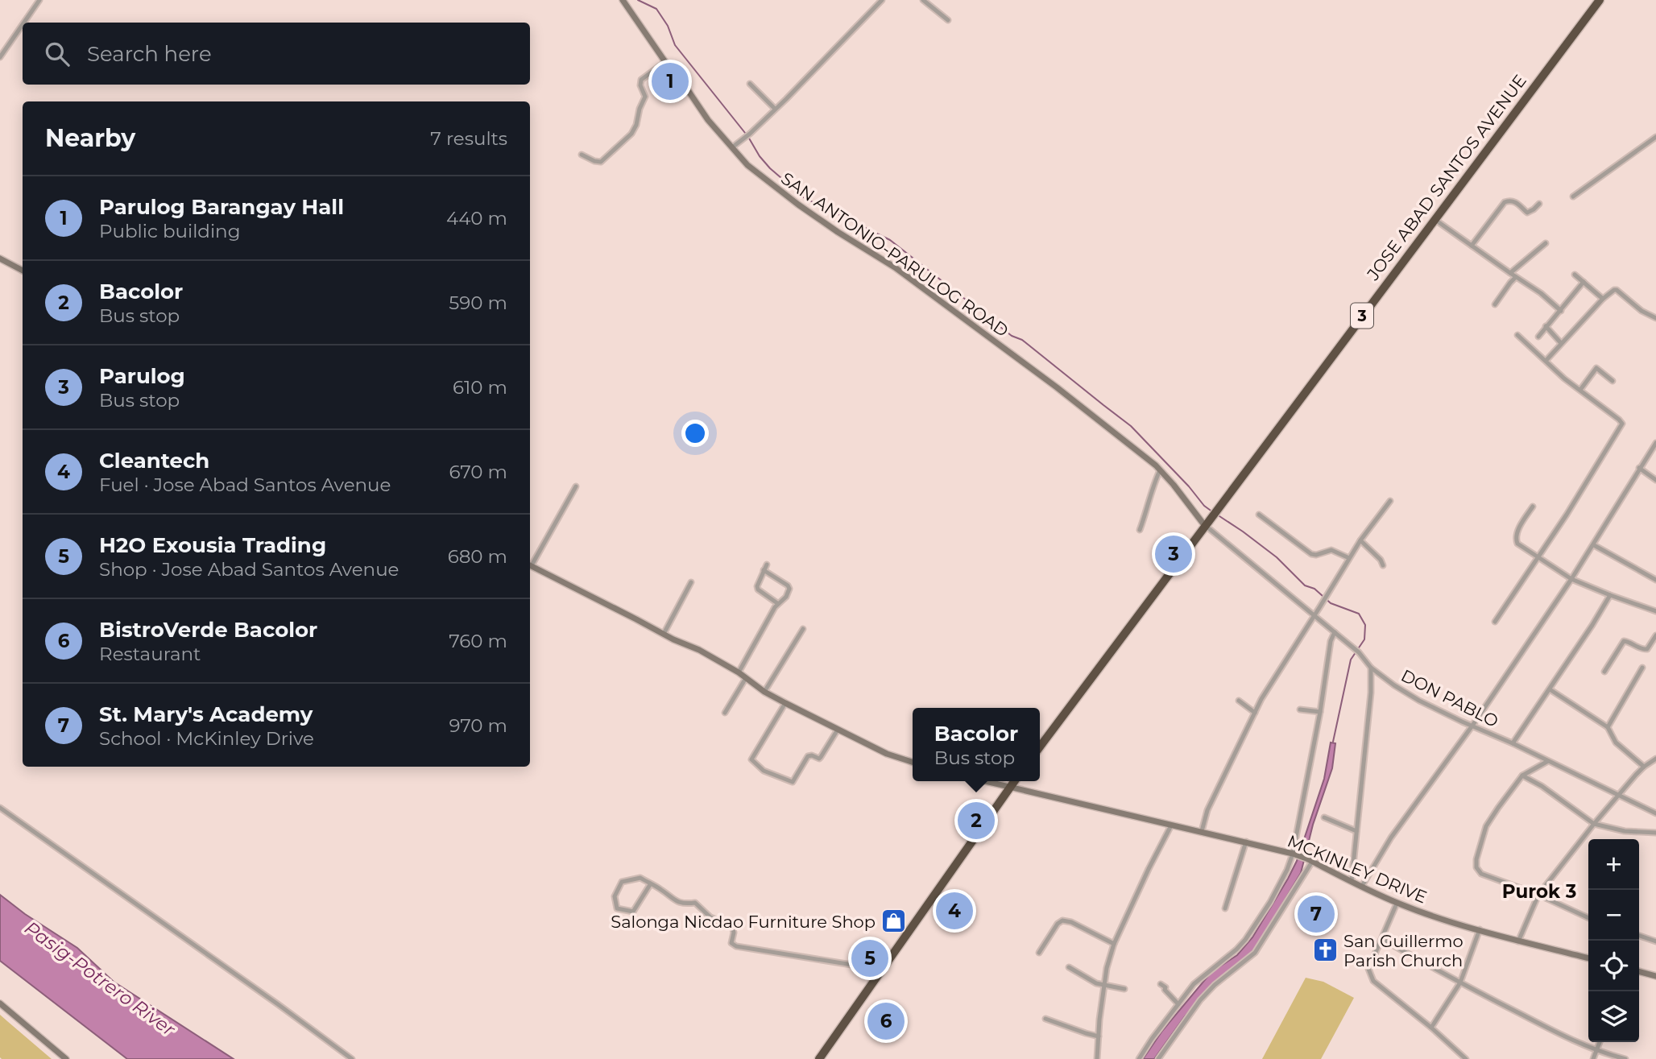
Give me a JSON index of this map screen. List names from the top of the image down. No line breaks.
{"streets":{"highway":["JOSE ABAD SANTOS AVENUE","3"],"street":["SAN ANTONIO-PARULOG ROAD","DON PABLO","MCKINLEY DRIVE"]},"crossings":[["JOSE ABAD SANTOS AVENUE","SAN ANTONIO-PARULOG ROAD"],["JOSE ABAD SANTOS AVENUE","DON PABLO"],["SAN ANTONIO-PARULOG ROAD","DON PABLO"]],"districts":["Purok 3"],"water":["Pasig-Potrero River"],"places":{"shop":["Salonga Nicdao Furniture Shop"],"church":["San Guillermo Parish Church"]},"page":{"search":"Search here","pins":["1","3","2","4","7","5","6"],"heading":["Nearby","7 results"],"list":[{"mark":"1","name":"Parulog Barangay Hall","note":"Public building","value":"440 m"},{"mark":"2","name":"Bacolor","note":"Bus stop","value":"590 m"},{"mark":"3","name":"Parulog","note":"Bus stop","value":"610 m"},{"mark":"4","name":"Cleantech","note":"Fuel · Jose Abad Santos Avenue","value":"670 m"},{"mark":"5","name":"H2O Exousia Trading","note":"Shop · Jose Abad Santos Avenue","value":"680 m"},{"mark":"6","name":"BistroVerde Bacolor","note":"Restaurant","value":"760 m"},{"mark":"7","name":"St. Mary's Academy","note":"School · McKinley Drive","value":"970 m"}],"popup":["Bacolor","Bus stop"],"map_buttons":["+","−"]}}
